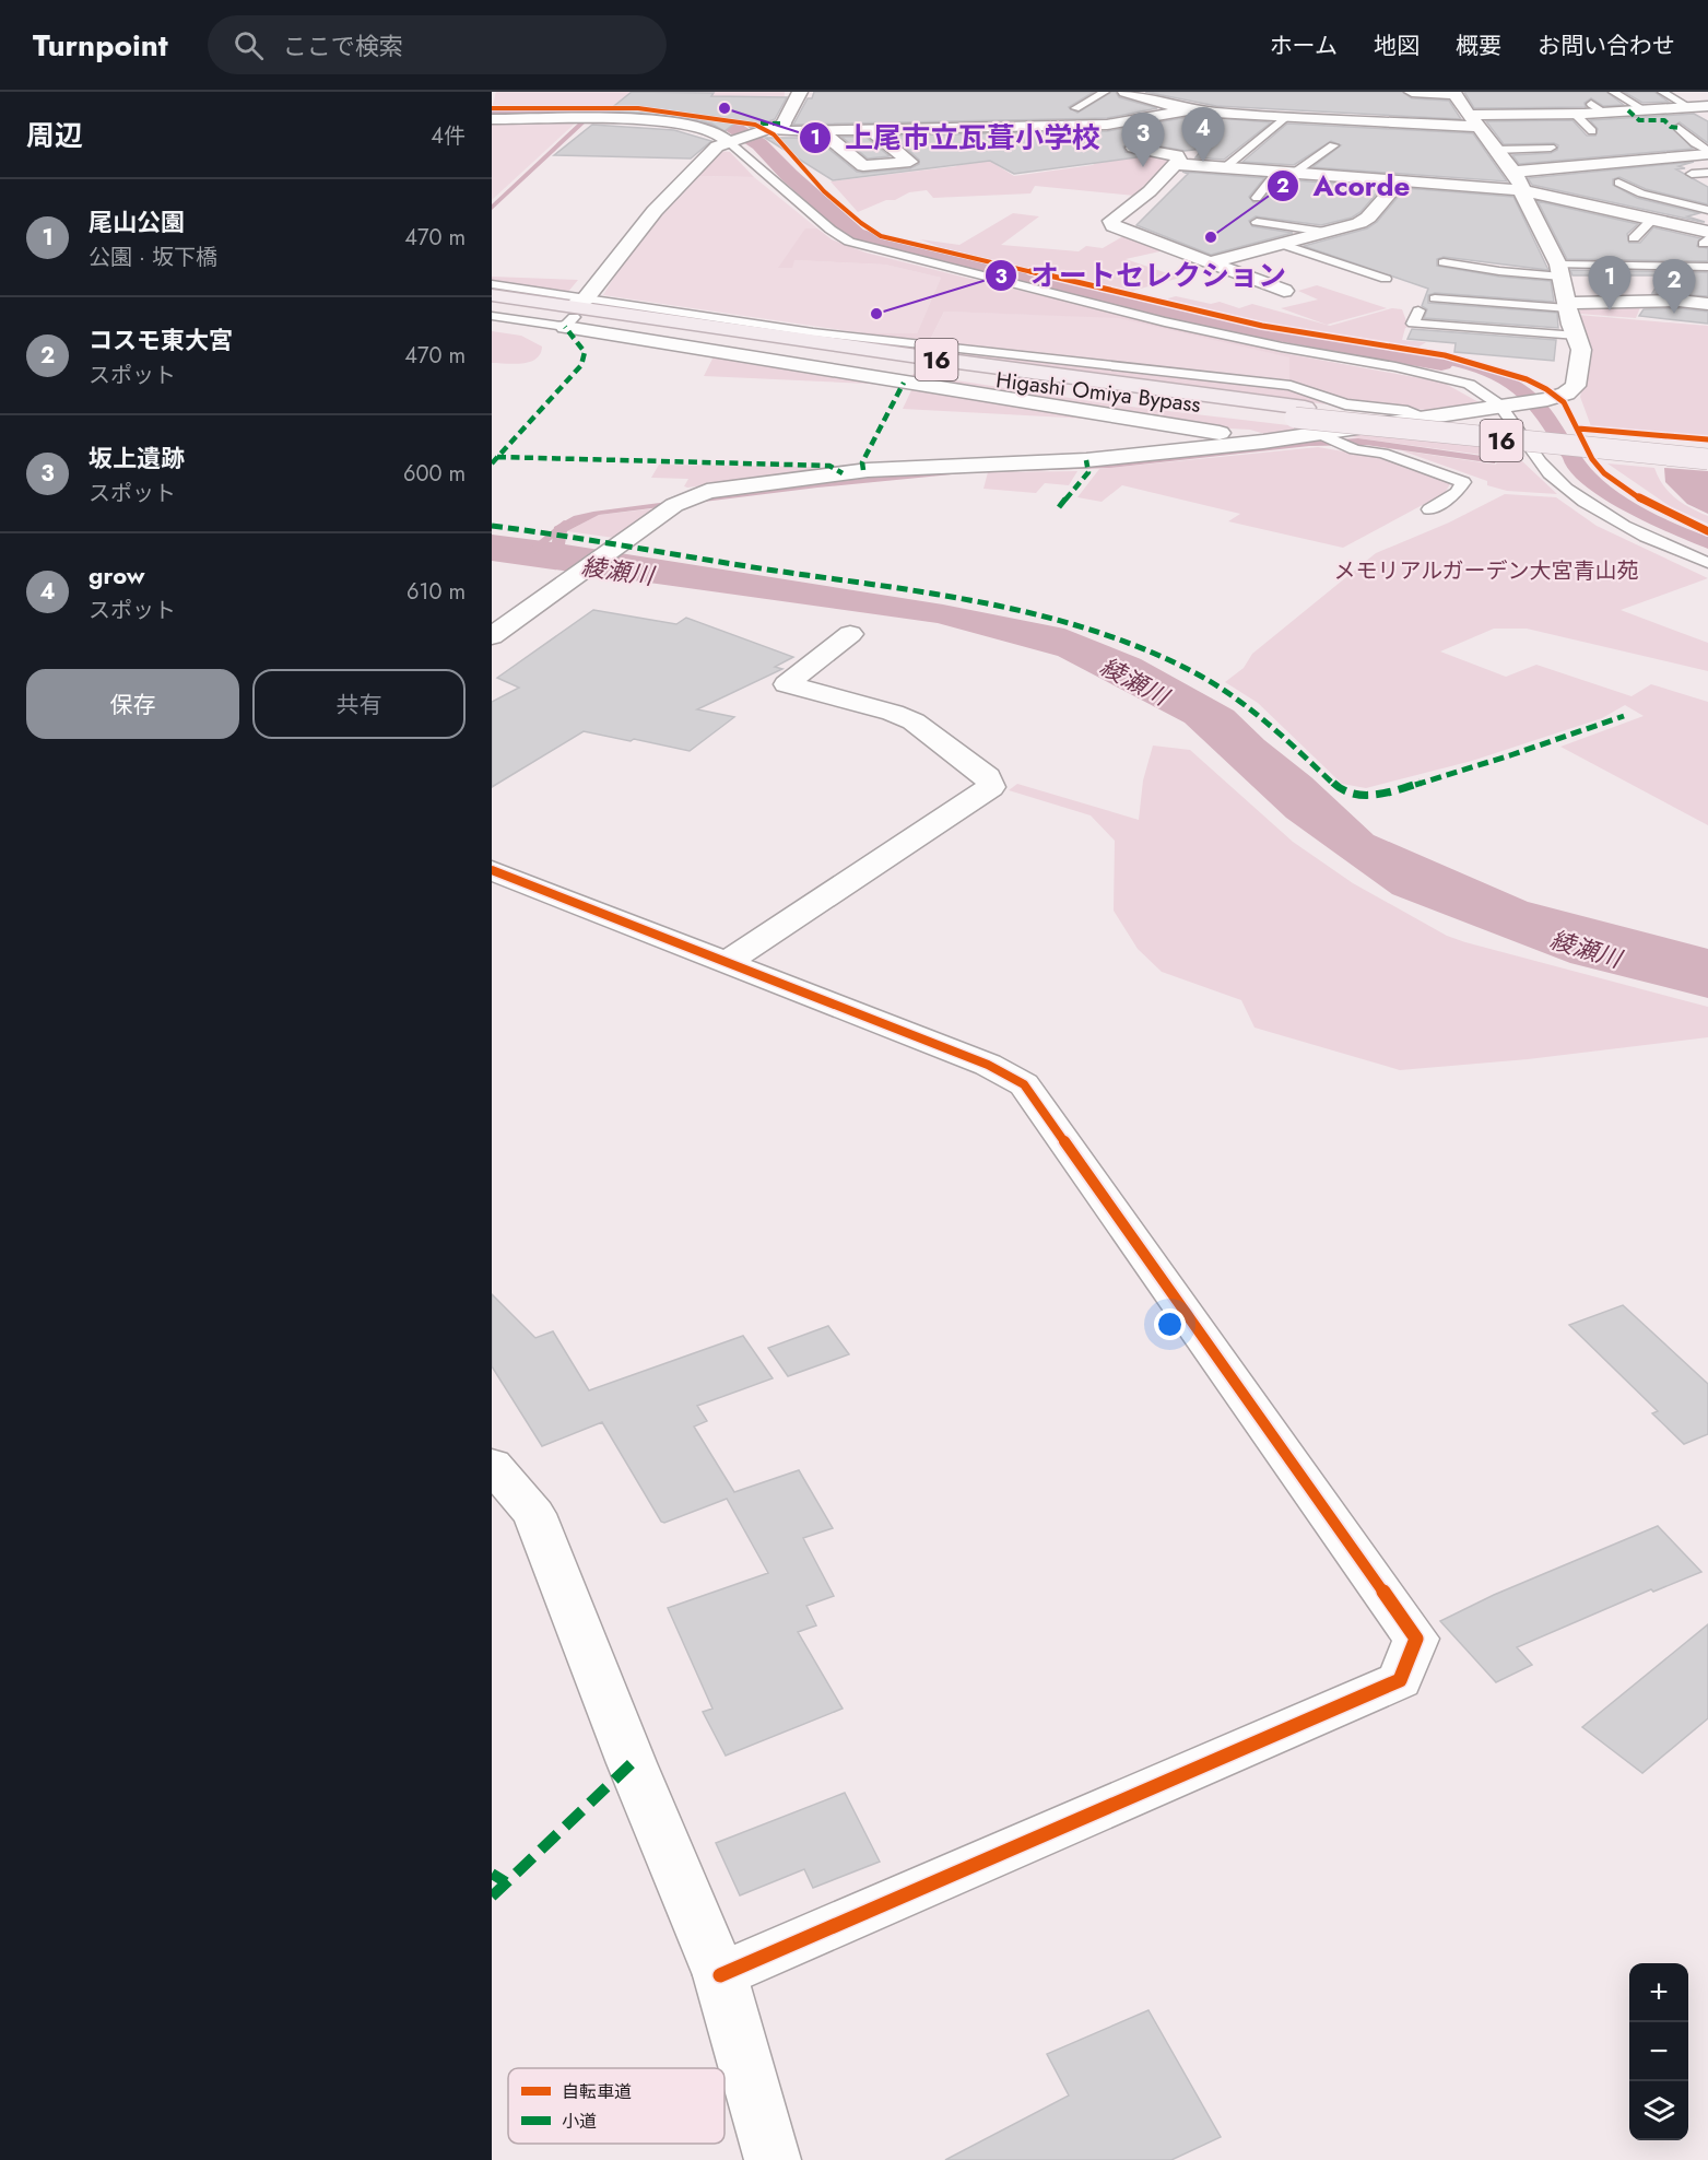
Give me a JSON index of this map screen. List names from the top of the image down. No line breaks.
{"streets":{"highway":["16","Higashi Omiya Bypass"]},"water":["綾瀬川"],"parks":["メモリアルガーデン大宮青山苑"],"places":["上尾市立瓦葺小学校","Acorde","オートセレクション"],"legend":["自転車道","小道"],"page":{"header":"Turnpoint","search":"ここで検索","nav":["ホーム","地図","概要","お問い合わせ"],"heading":["周辺","4件"],"pins":["4","3","1","2"],"list":[{"mark":"1","name":"尾山公園","note":"公園 · 坂下橋","value":"470 m"},{"mark":"2","name":"コスモ東大宮","note":"スポット","value":"470 m"},{"mark":"3","name":"坂上遺跡","note":"スポット","value":"600 m"},{"mark":"4","name":"grow","note":"スポット","value":"610 m"}],"buttons":["保存","共有"],"map_buttons":["+","−"]}}
